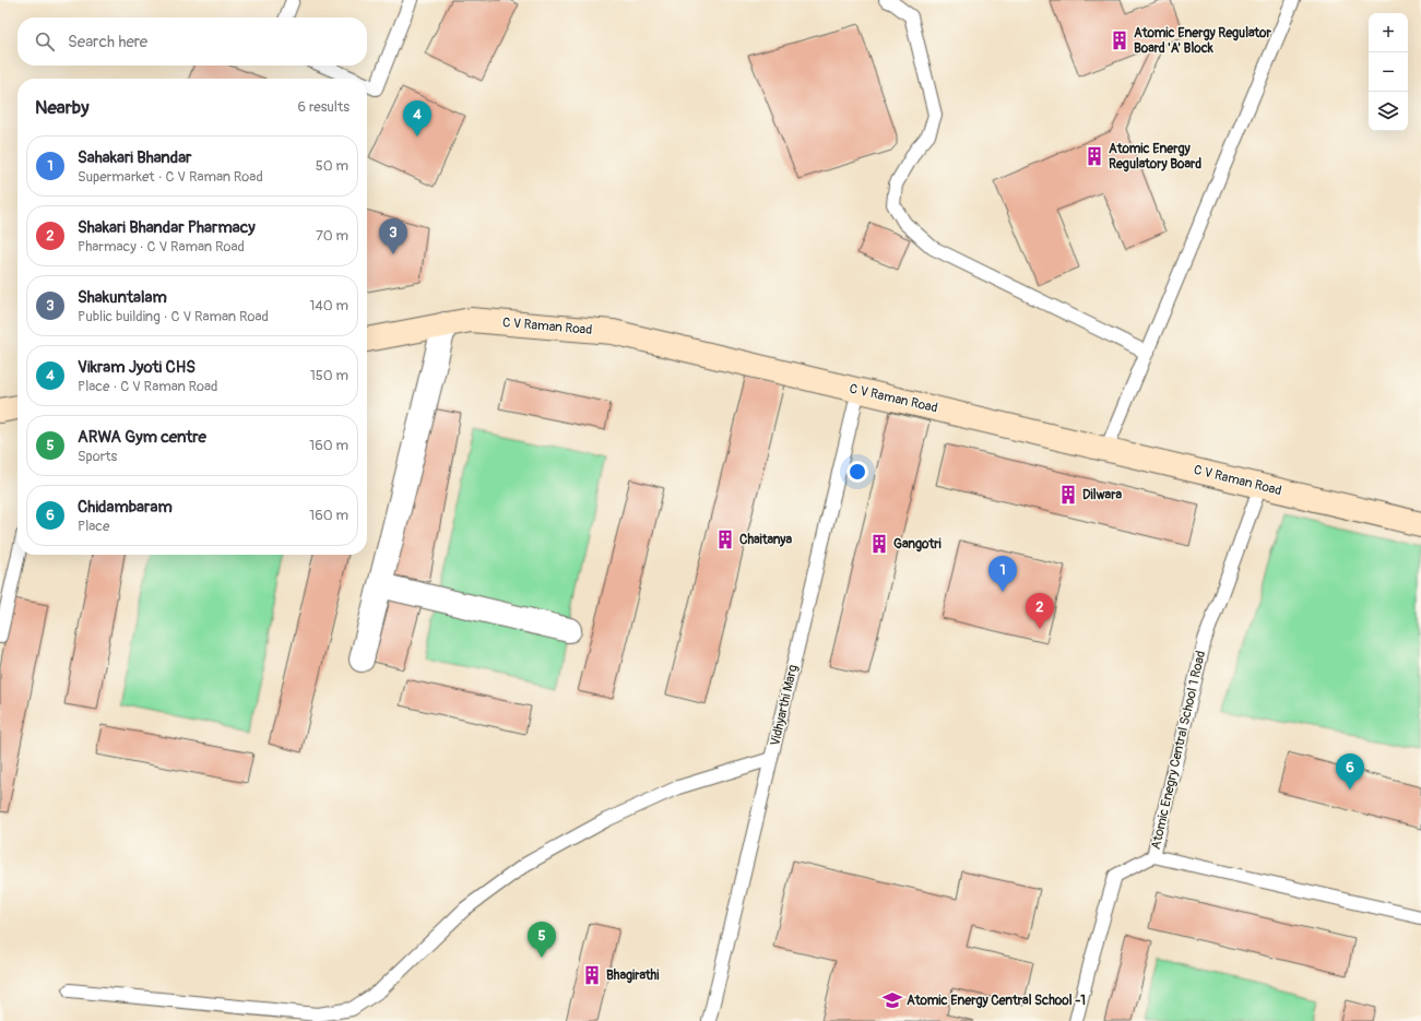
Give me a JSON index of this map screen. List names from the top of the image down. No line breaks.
{"streets":{"street":["C V Raman Road"],"lane":["Vidhyarthi Marg","Atomic Enegry Central School 1 Road"]},"crossings":[["C V Raman Road","Vidhyarthi Marg"],["C V Raman Road","Atomic Enegry Central School 1 Road"]],"places":{"building":["Atomic Energy Regulator Board 'A' Block","Atomic Energy Regulatory Board","Dilwara","Chaitanya","Gangotri","Bhagirathi"],"school or university":["Atomic Energy Central School -1"]},"page":{"map_buttons":["+","−"],"search":"Search here","heading":["Nearby","6 results"],"pins":["4","3","1","2","6","5"],"list":[{"mark":"1","name":"Sahakari Bhandar","note":"Supermarket · C V Raman Road","value":"50 m"},{"mark":"2","name":"Shakari Bhandar Pharmacy","note":"Pharmacy · C V Raman Road","value":"70 m"},{"mark":"3","name":"Shakuntalam","note":"Public building · C V Raman Road","value":"140 m"},{"mark":"4","name":"Vikram Jyoti CHS","note":"Place · C V Raman Road","value":"150 m"},{"mark":"5","name":"ARWA Gym centre","note":"Sports","value":"160 m"},{"mark":"6","name":"Chidambaram","note":"Place","value":"160 m"}]}}
